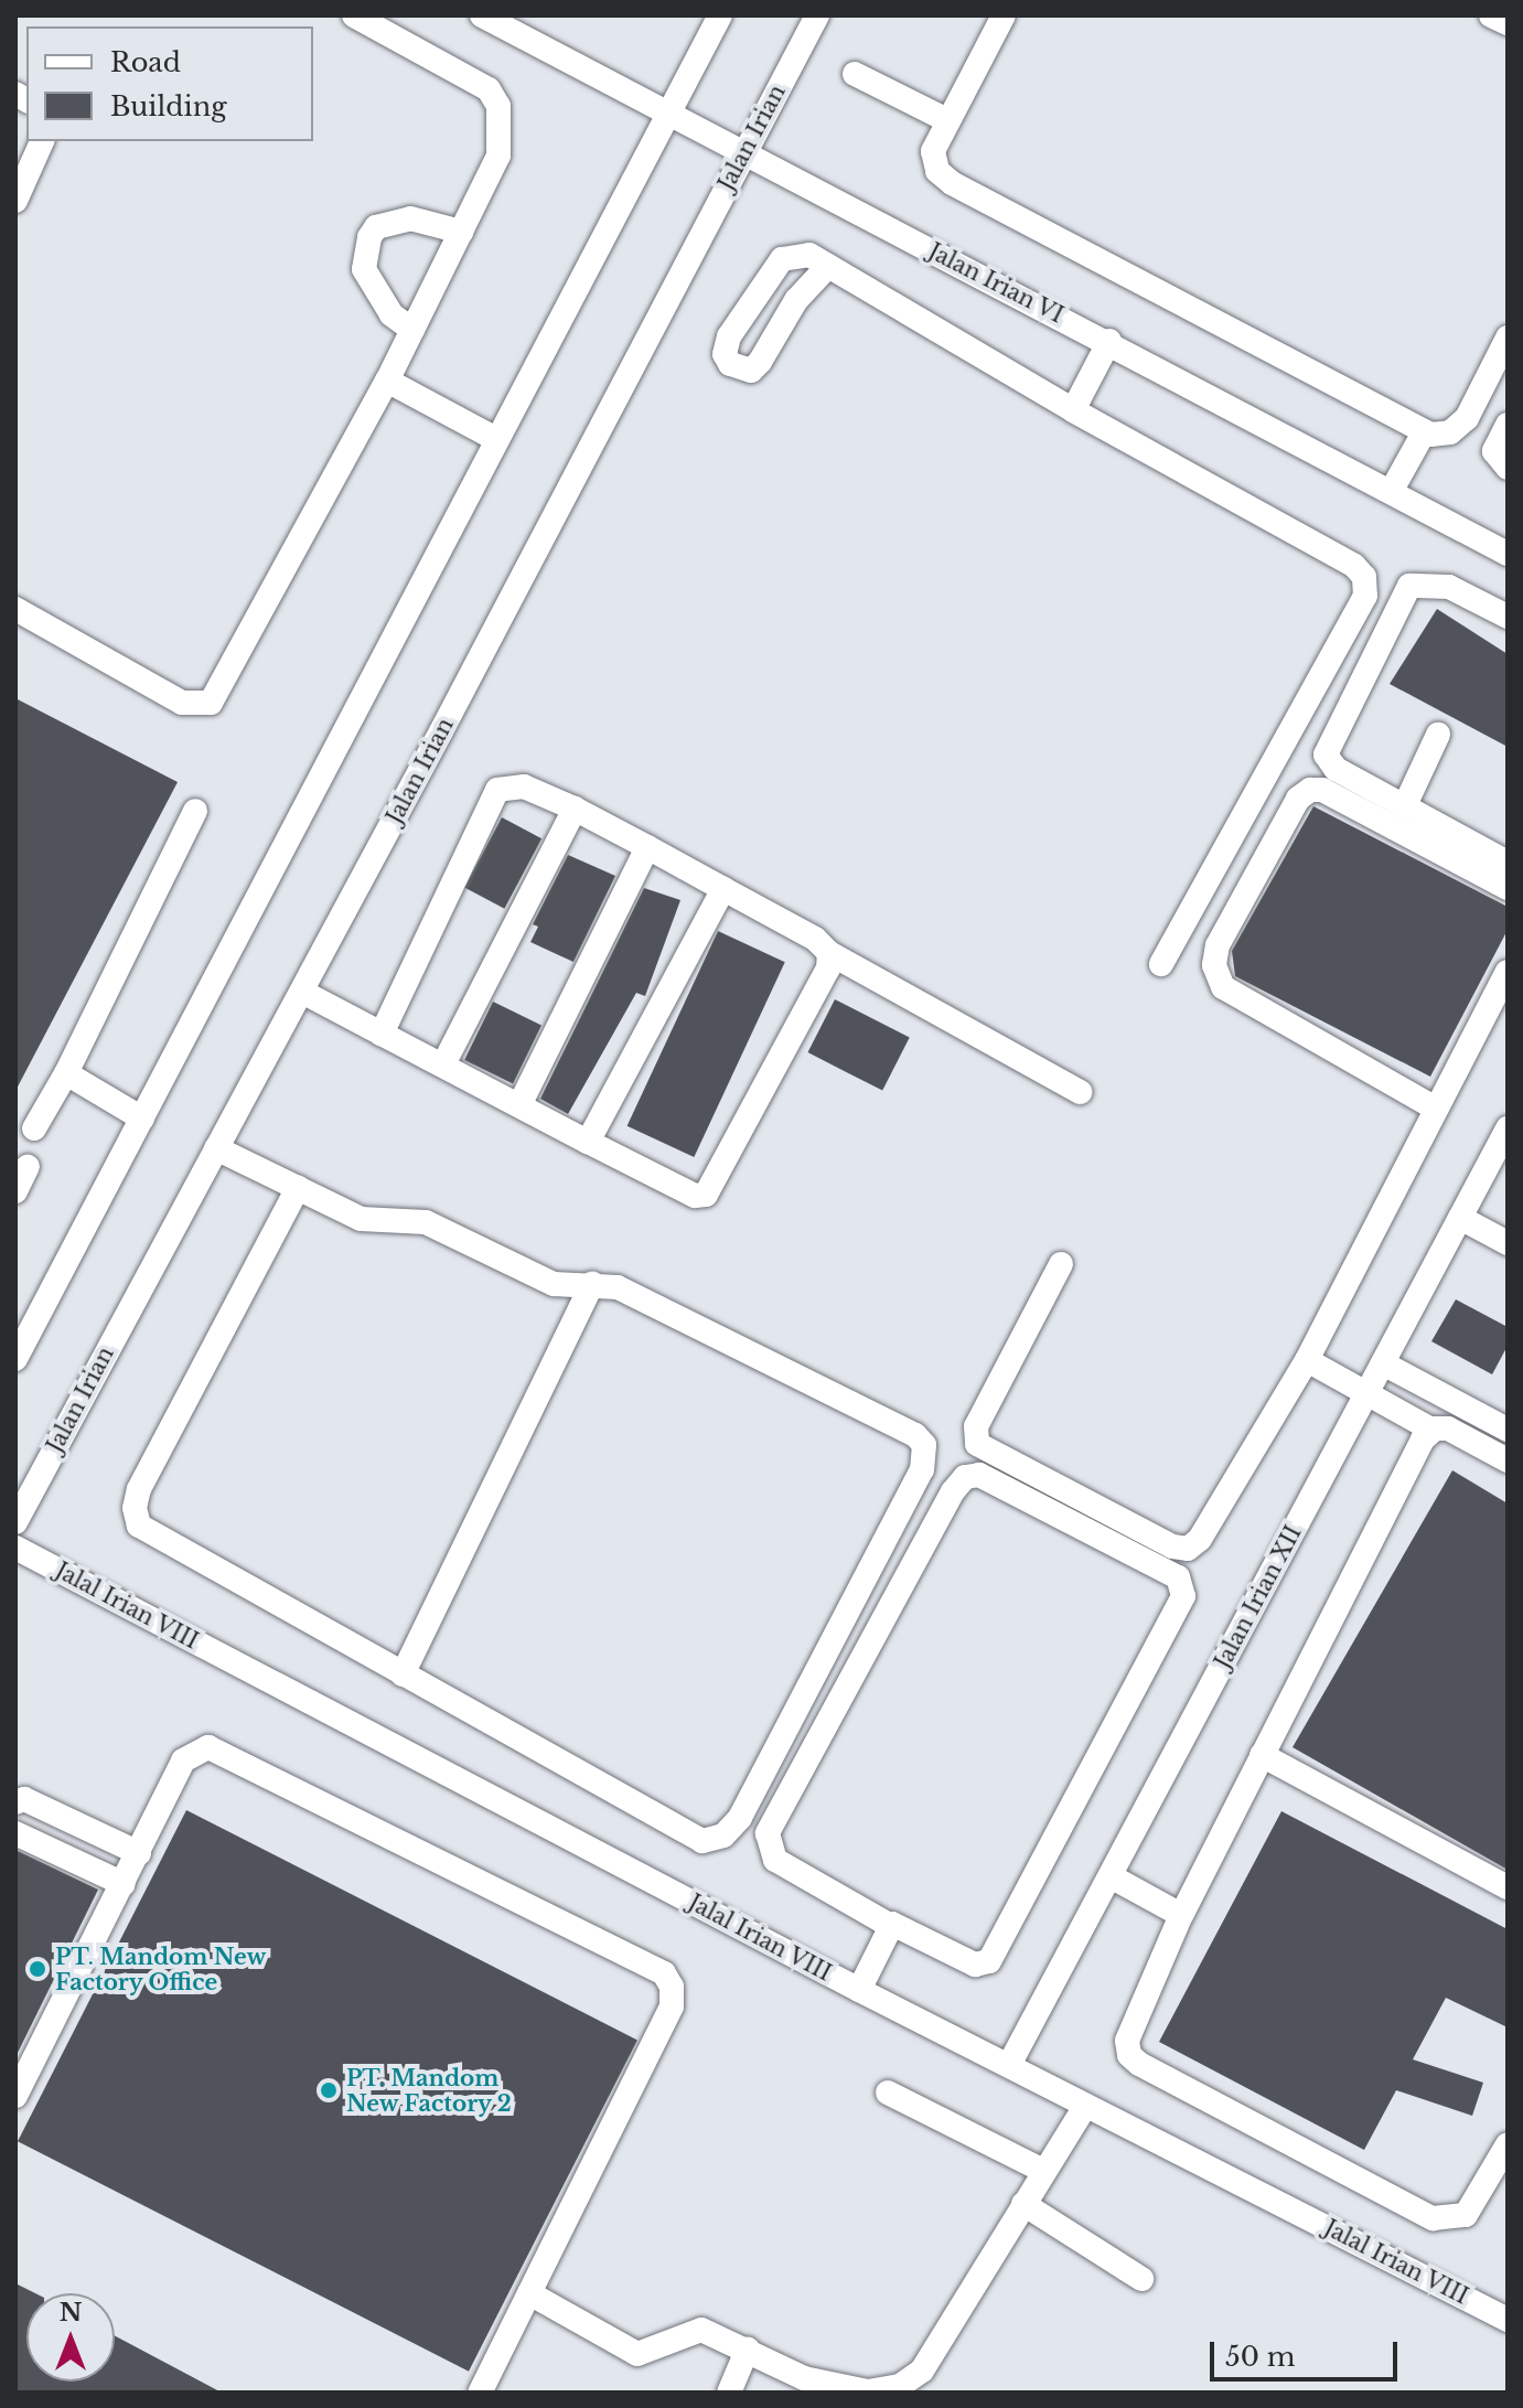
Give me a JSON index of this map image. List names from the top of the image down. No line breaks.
{"streets":{"street":["Jalan Irian","Jalan Irian VI","Jalan Irian XII","Jalal Irian VIII"]},"crossings":[["Jalan Irian","Jalan Irian VI"],["Jalan Irian XII","Jalal Irian VIII"]],"places":["PT. Mandom New Factory Office","PT. Mandom New Factory 2"],"legend":["Road","Building"],"scale_bar":"50 m","north":"top"}
